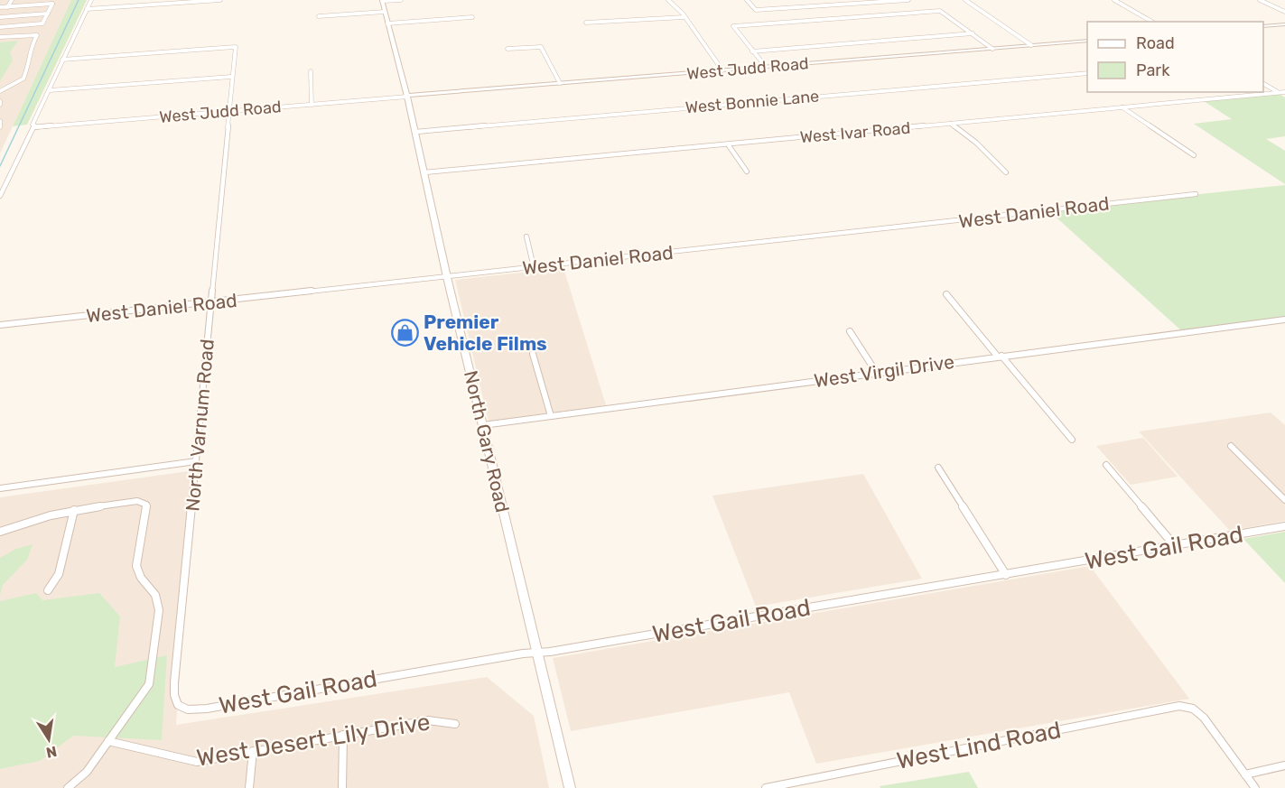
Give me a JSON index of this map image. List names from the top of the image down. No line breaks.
{"streets":{"street":["West Judd Road","West Bonnie Lane","West Ivar Road","West Daniel Road","West Virgil Drive","North Varnum Road","North Gary Road","West Gail Road","West Desert Lily Drive","West Lind Road"]},"crossings":[["West Judd Road","North Varnum Road"],["West Judd Road","North Gary Road"],["West Bonnie Lane","North Gary Road"],["West Ivar Road","North Gary Road"],["West Daniel Road","North Varnum Road"],["West Daniel Road","North Gary Road"],["West Virgil Drive","North Gary Road"],["North Varnum Road","West Gail Road"],["North Gary Road","West Gail Road"]],"places":{"shop":["Premier Vehicle Films"]},"legend":["Road","Park"],"north":"bottom"}
